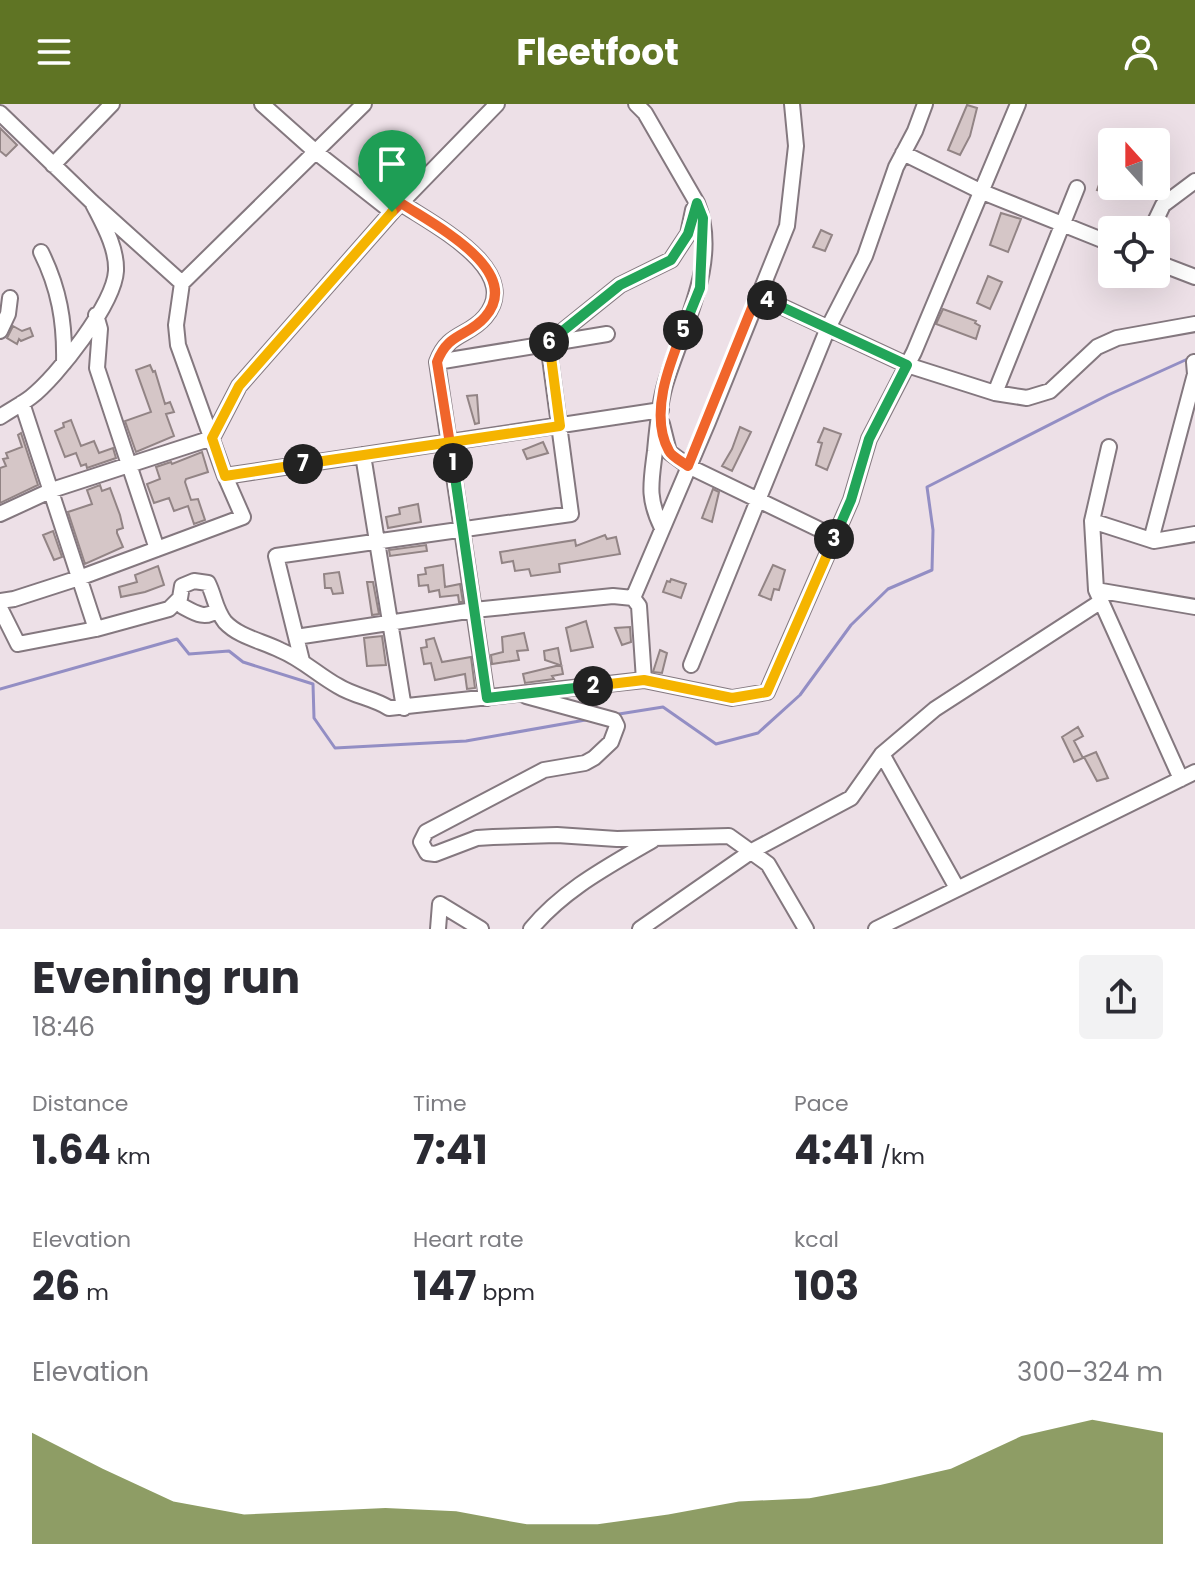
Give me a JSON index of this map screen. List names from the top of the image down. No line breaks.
{"north":"top","page":{"header":"Fleetfoot","pins":["4","5","6","1","7","3","2"],"heading":["Evening run","18:46"],"stats":[["Distance","1.64 km"],["Time","7:41"],["Pace","4:41 /km"],["Elevation","26 m"],["Heart rate","147 bpm"],["kcal","103"]],"chart":["Elevation","300–324 m"]}}
